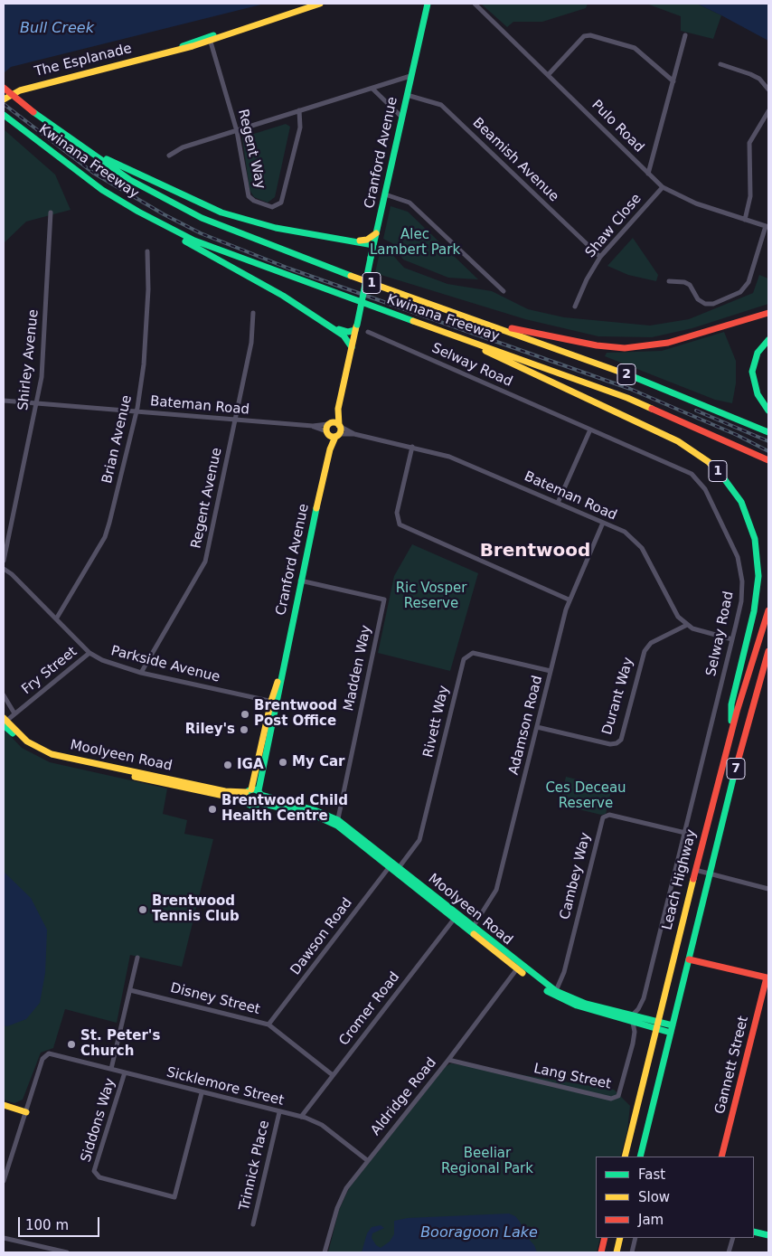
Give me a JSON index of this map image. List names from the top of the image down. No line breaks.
{"streets":{"main road":["The Esplanade","Cranford Avenue","Kwinana Freeway","1","2","Moolyeen Road","7","Leach Highway","Gannett Street"],"street":["Pulo Road","Regent Way","Beamish Avenue","Shaw Close","Shirley Avenue","Selway Road","Bateman Road","Brian Avenue","Regent Avenue","Parkside Avenue","Madden Way","Fry Street","Durant Way","Rivett Way","Adamson Road","Cambey Way","Dawson Road","Disney Street","Cromer Road","Lang Street","Sicklemore Street","Aldridge Road","Siddons Way","Trinnick Place"]},"crossings":[["The Esplanade","Regent Way"],["Pulo Road","Shaw Close"],["Cranford Avenue","Beamish Avenue"],["Cranford Avenue","Bateman Road"],["Cranford Avenue","Parkside Avenue"],["Cranford Avenue","Madden Way"],["Cranford Avenue","Moolyeen Road"],["Beamish Avenue","Shaw Close"],["Kwinana Freeway","1"],["1","Leach Highway"],["Shirley Avenue","Bateman Road"],["Selway Road","Bateman Road"],["Selway Road","Moolyeen Road"],["Selway Road","Cambey Way"],["Bateman Road","Brian Avenue"],["Bateman Road","Regent Avenue"],["Bateman Road","Durant Way"],["Bateman Road","Adamson Road"],["Brian Avenue","Parkside Avenue"],["Regent Avenue","Parkside Avenue"],["Parkside Avenue","Fry Street"],["Madden Way","Moolyeen Road"],["Fry Street","Moolyeen Road"],["Durant Way","Adamson Road"],["Rivett Way","Adamson Road"],["Rivett Way","Moolyeen Road"],["Adamson Road","Moolyeen Road"],["Moolyeen Road","Cambey Way"],["Moolyeen Road","Leach Highway"],["Moolyeen Road","Dawson Road"],["Moolyeen Road","Cromer Road"],["Moolyeen Road","Lang Street"],["Moolyeen Road","Aldridge Road"],["Dawson Road","Disney Street"],["Disney Street","Cromer Road"],["Cromer Road","Sicklemore Street"],["Lang Street","Aldridge Road"],["Sicklemore Street","Aldridge Road"],["Sicklemore Street","Siddons Way"],["Sicklemore Street","Trinnick Place"]],"districts":["Brentwood"],"water":["Bull Creek","Booragoon Lake"],"parks":["Alec Lambert Park","Ric Vosper Reserve","Ces Deceau Reserve","Beeliar Regional Park"],"places":["Brentwood Post Office","Riley's","My Car","IGA","Brentwood Child Health Centre","Brentwood Tennis Club","St. Peter's Church"],"legend":["Fast","Slow","Jam"],"scale_bar":"100 m"}
